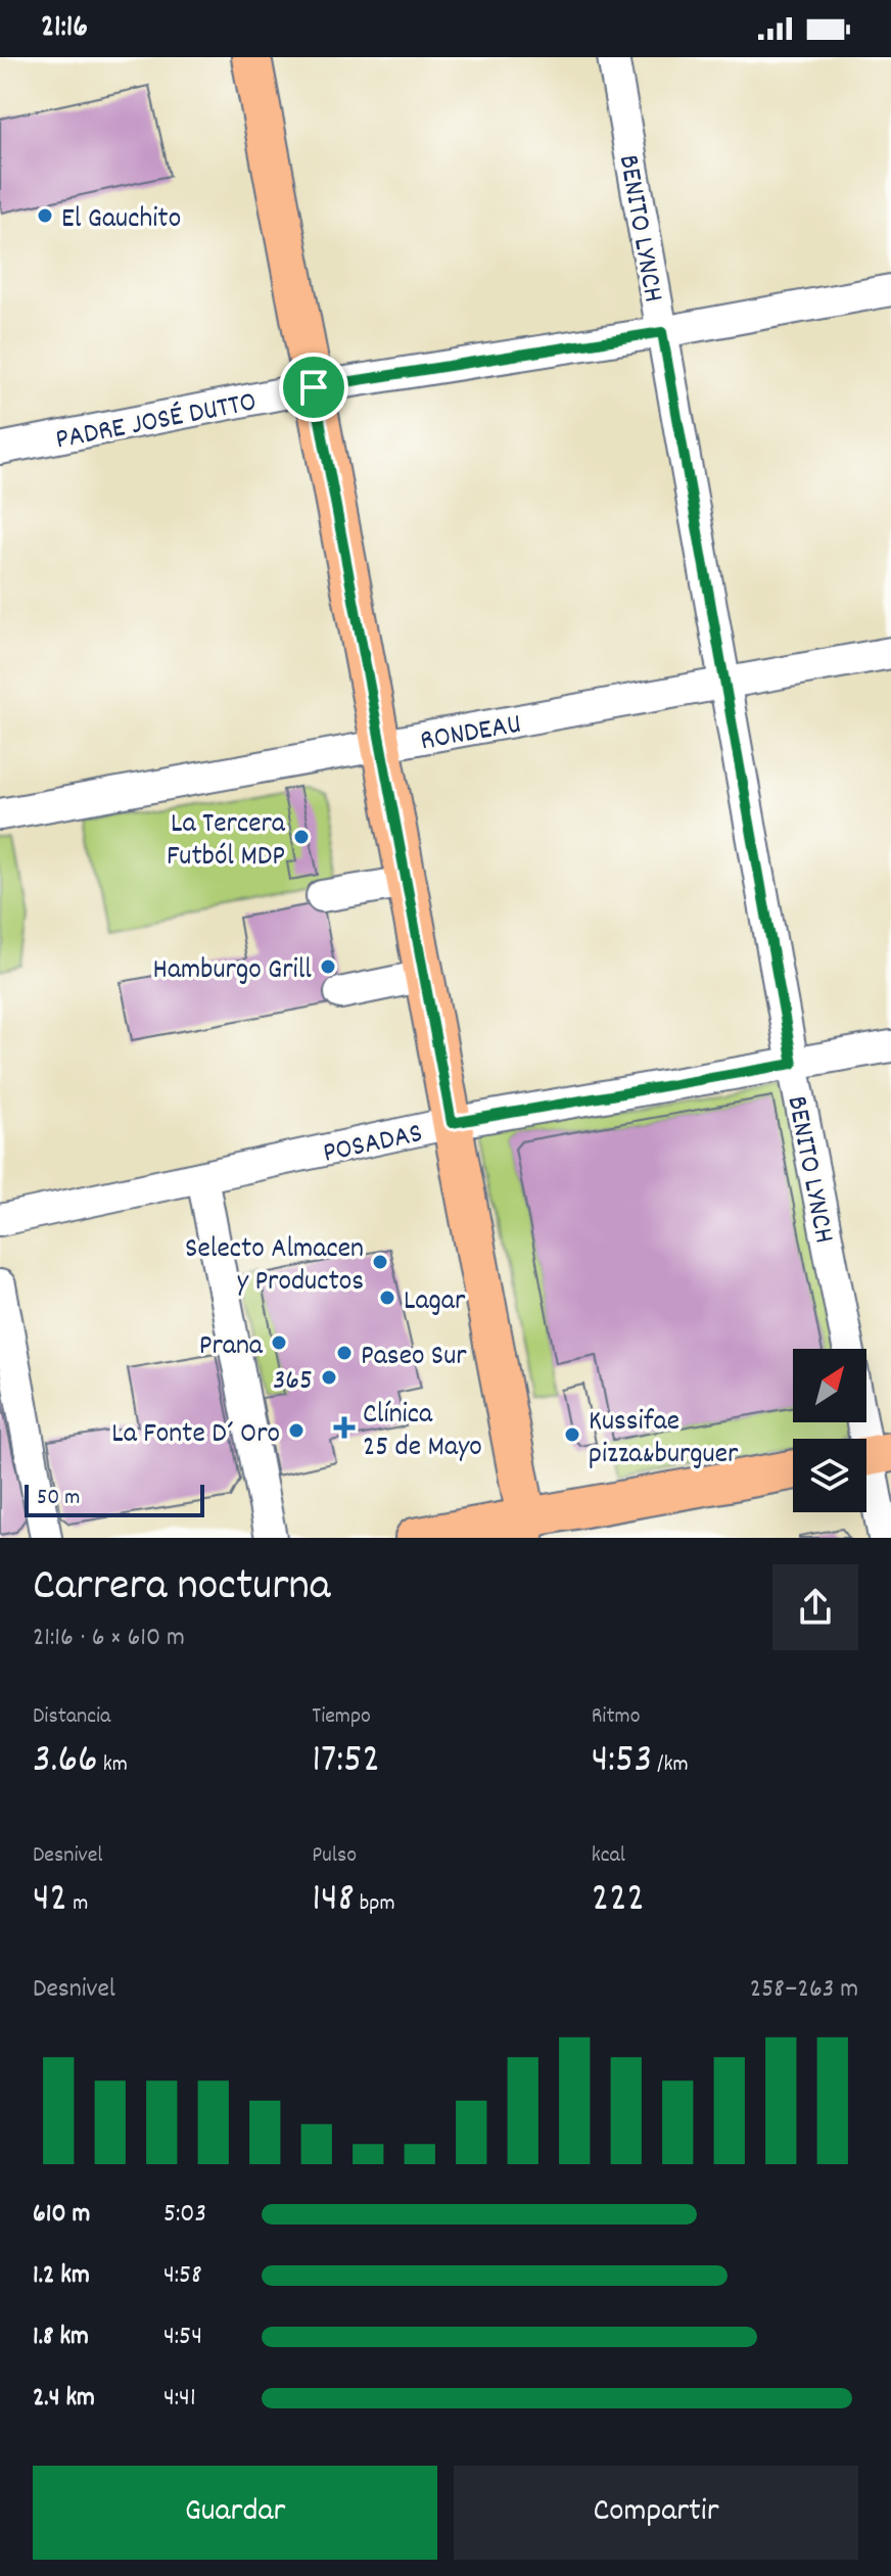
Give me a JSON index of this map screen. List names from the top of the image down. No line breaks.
{"streets":{"street":["BENITO LYNCH","PADRE JOSÉ DUTTO","RONDEAU","POSADAS"]},"crossings":[["BENITO LYNCH","PADRE JOSÉ DUTTO"],["BENITO LYNCH","RONDEAU"],["BENITO LYNCH","POSADAS"]],"places":{"other":["El Gauchito","La Tercera Futból MDP","Hamburgo Grill","Selecto Almacen y Productos","Lagar","Prana","Paseo Sur","365","La Fonte D´ Oro","Kussifae pizza&burguer"],"health":["Clínica 25 de Mayo"]},"scale_bar":"50 m","north":"top right","page":{"status":"21:16","scale":"50 m","heading":["Carrera nocturna","21:16 · 6 × 610 m"],"stats":[["Distancia","3.66 km"],["Tiempo","17:52"],["Ritmo","4:53 /km"],["Desnivel","42 m"],["Pulso","148 bpm"],["kcal","222"]],"chart":["Desnivel","258–263 m"],"list":[{"name":"610 m","note":"5:03"},{"name":"1.2 km","note":"4:58"},{"name":"1.8 km","note":"4:54"},{"name":"2.4 km","note":"4:41"}],"buttons":["Guardar","Compartir"]}}
